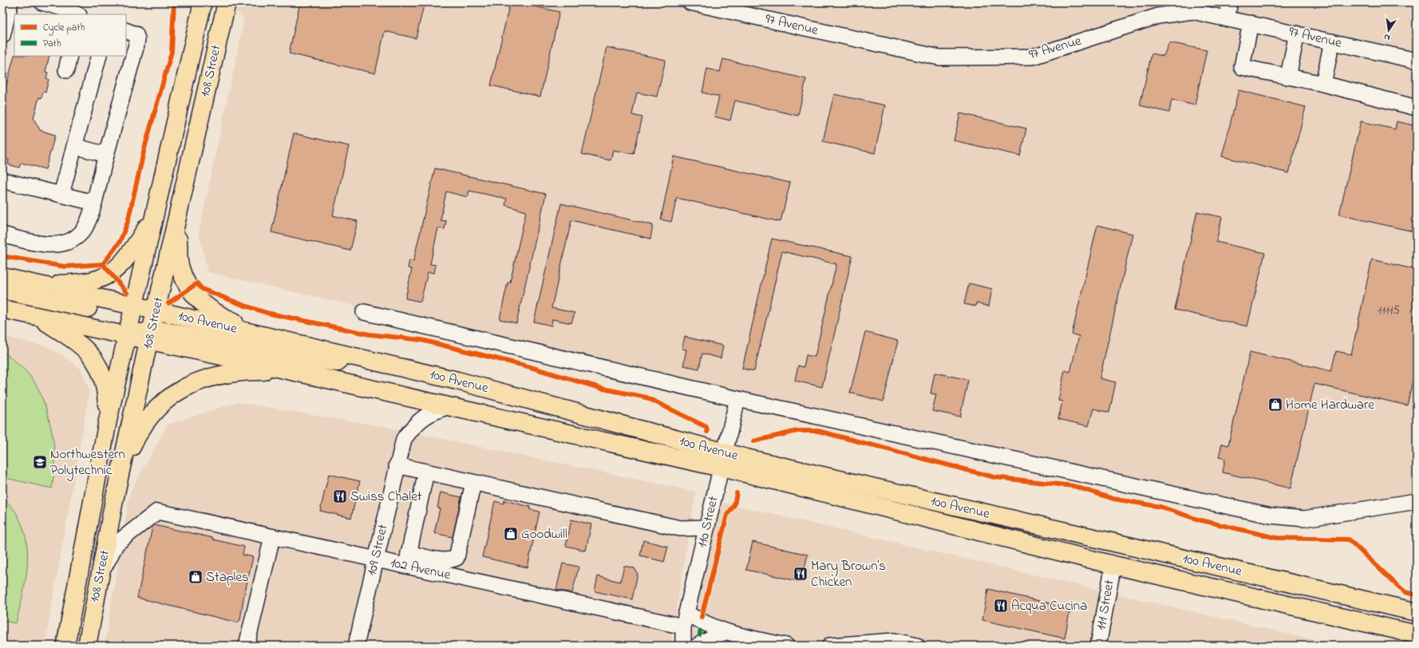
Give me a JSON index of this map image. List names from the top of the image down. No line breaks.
{"streets":{"main road":["108 Street","100 Avenue"],"street":["97 Avenue","110 Street","109 Street","102 Avenue","111 Street"]},"crossings":[["108 Street","100 Avenue"],["108 Street","102 Avenue"],["100 Avenue","110 Street"],["100 Avenue","109 Street"],["100 Avenue","111 Street"],["110 Street","102 Avenue"],["109 Street","102 Avenue"]],"places":{"shop":["Home Hardware","Goodwill","Staples"],"school or university":["Northwestern Polytechnic"],"restaurant":["Swiss Chalet","Mary Brown's Chicken","Acqua Cucina"]},"house_numbers":["11115"],"legend":["Cycle path","Path"],"north":"bottom"}
